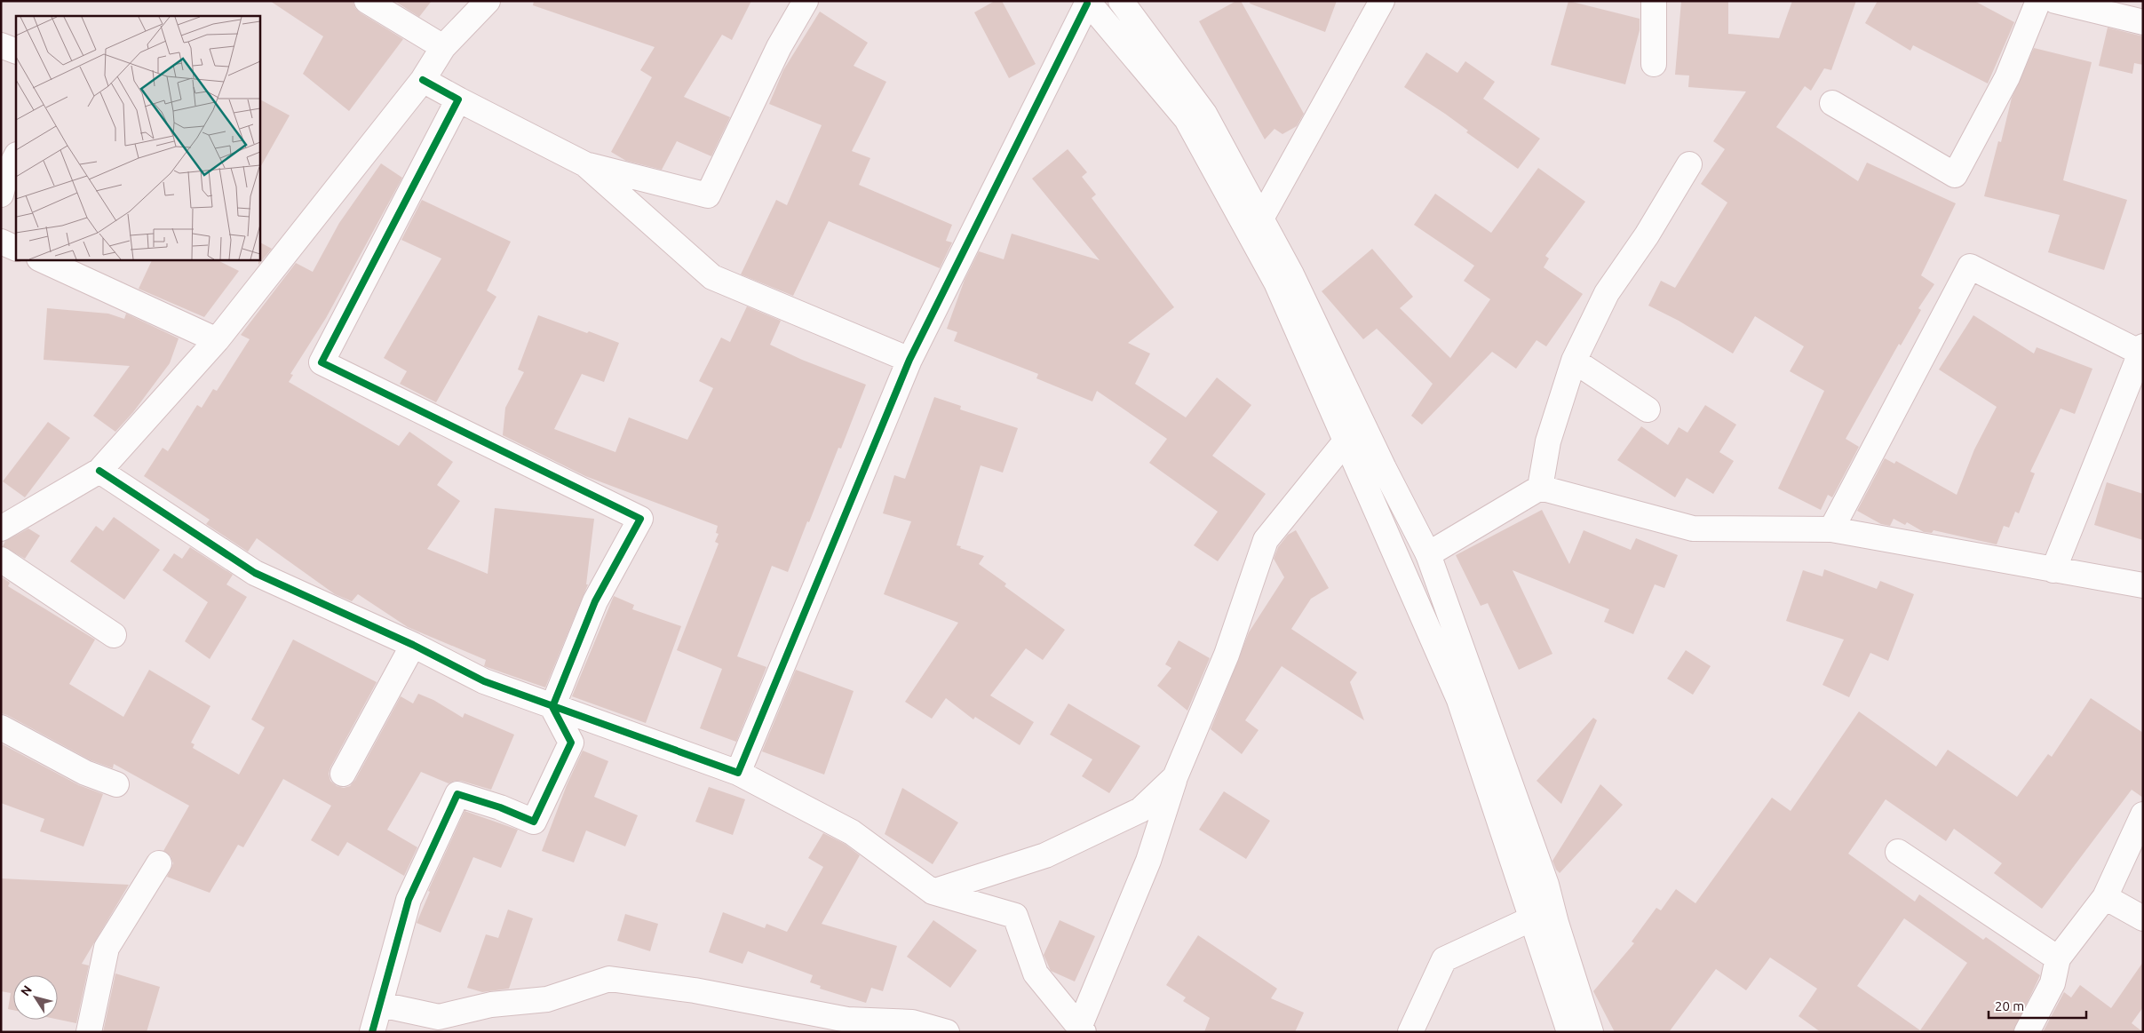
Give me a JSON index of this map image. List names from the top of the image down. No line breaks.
{"scale_bar":"20 m","north":"top left"}
